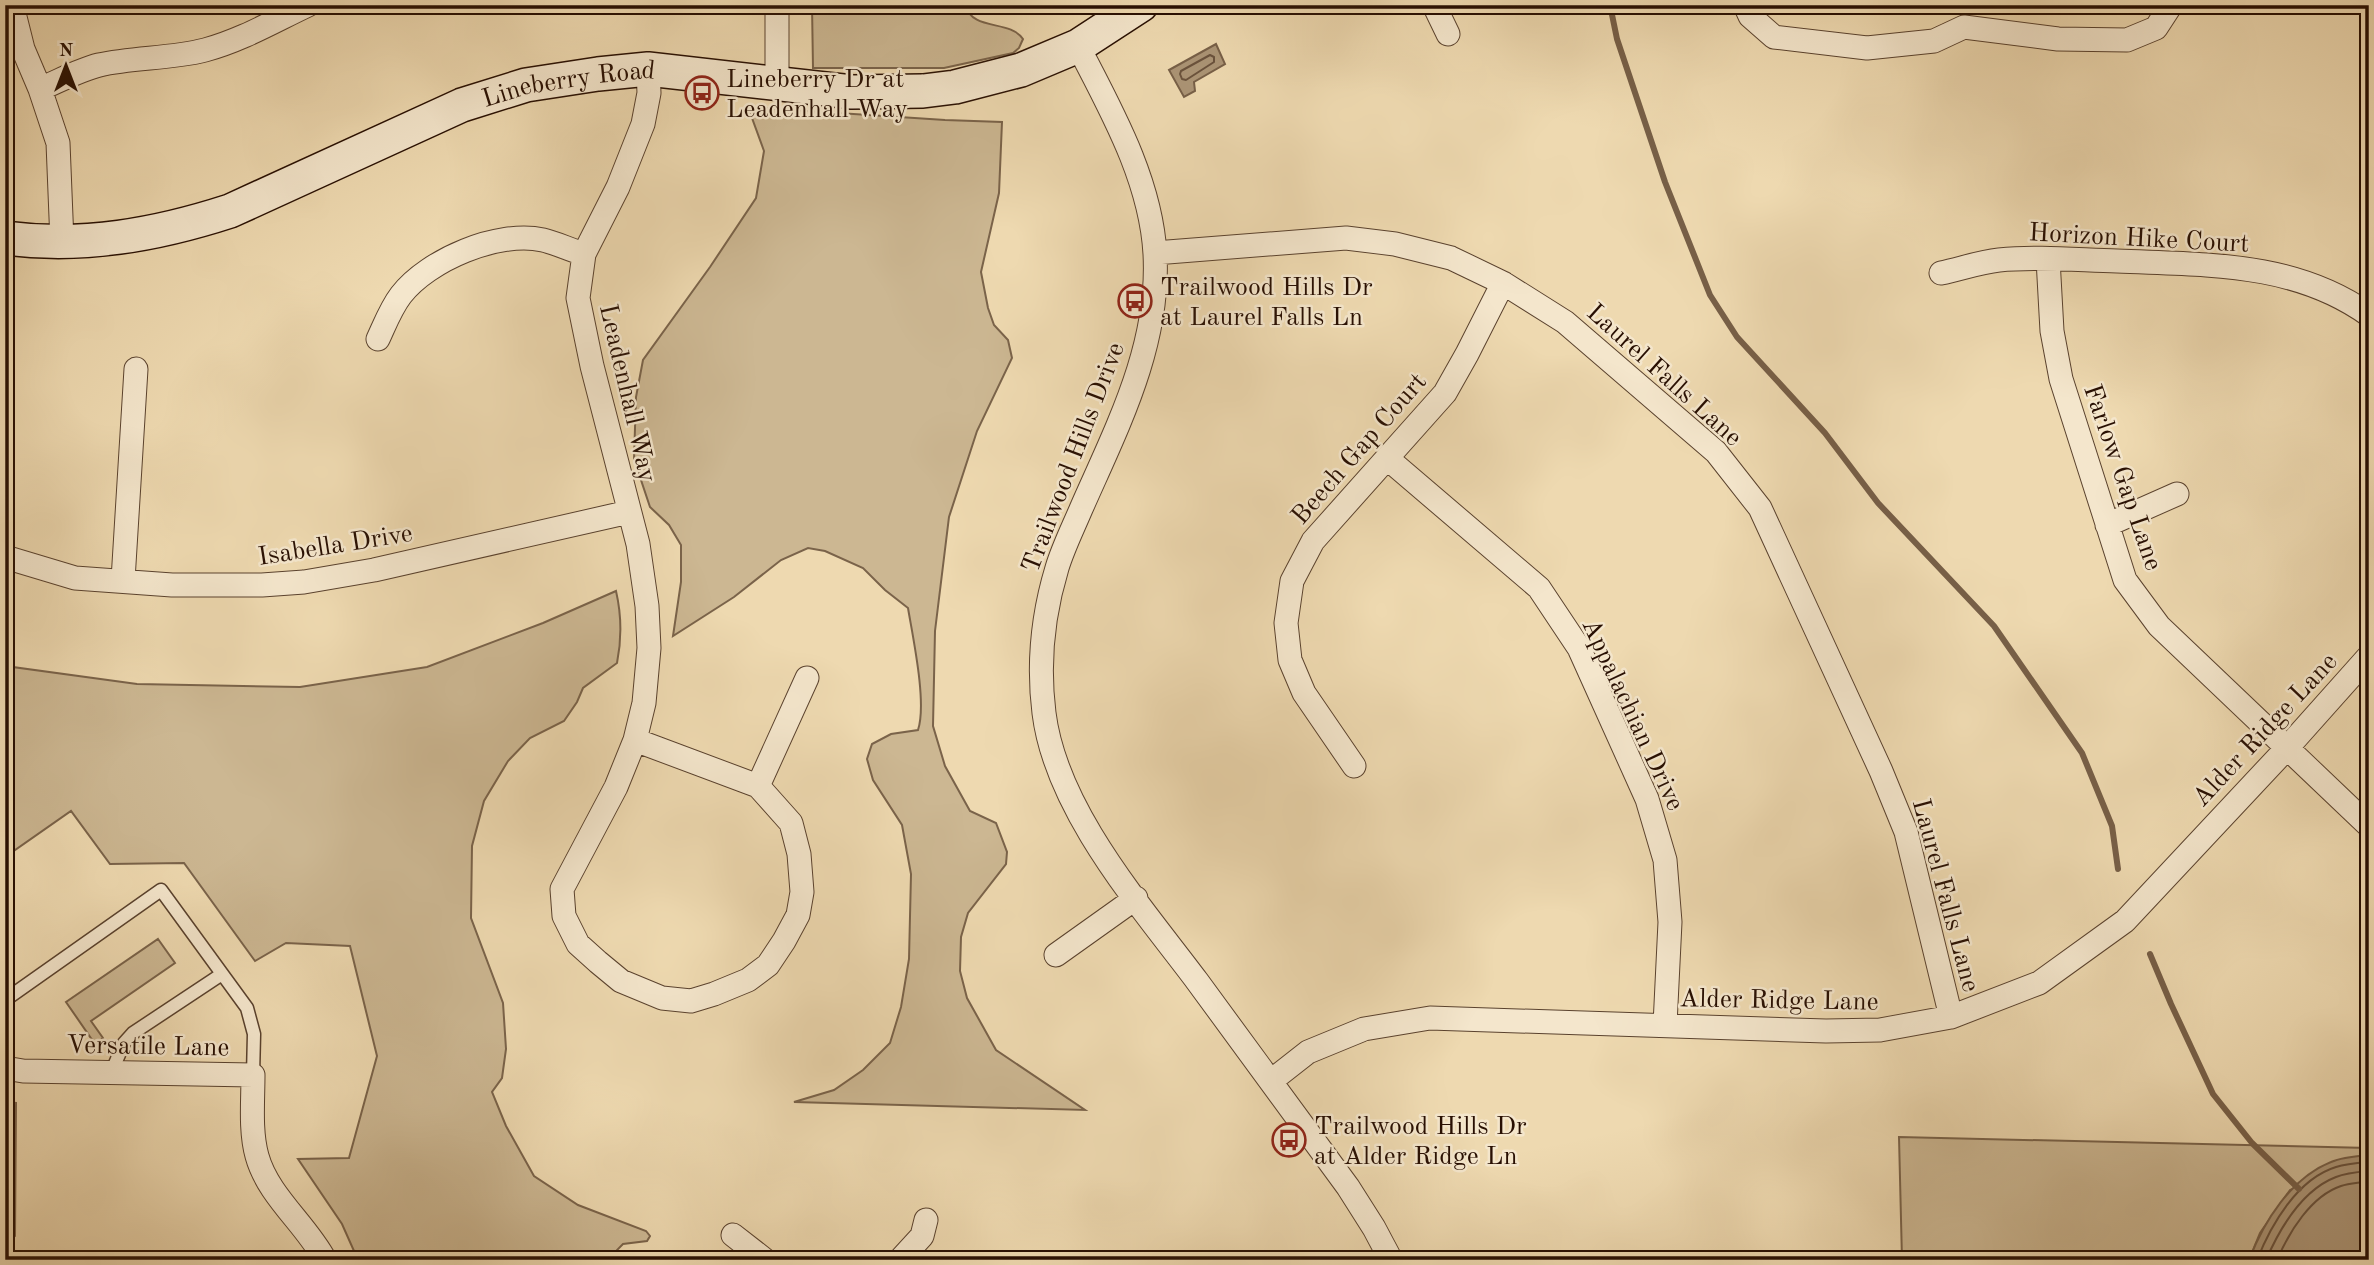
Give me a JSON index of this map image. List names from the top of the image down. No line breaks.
{"streets":{"street":["Lineberry Road","Horizon Hike Court","Laurel Falls Lane","Leadenhall Way","Beech Gap Court","Trailwood Hills Drive","Farlow Gap Lane","Isabella Drive","Appalachian Drive","Alder Ridge Lane","Versatile Lane"]},"crossings":[["Lineberry Road","Leadenhall Way"],["Lineberry Road","Trailwood Hills Drive"],["Horizon Hike Court","Farlow Gap Lane"],["Laurel Falls Lane","Beech Gap Court"],["Laurel Falls Lane","Trailwood Hills Drive"],["Laurel Falls Lane","Alder Ridge Lane"],["Leadenhall Way","Isabella Drive"],["Beech Gap Court","Appalachian Drive"],["Trailwood Hills Drive","Alder Ridge Lane"],["Farlow Gap Lane","Alder Ridge Lane"],["Appalachian Drive","Alder Ridge Lane"]],"places":{"bus stop":["Lineberry Dr at Leadenhall Way","Trailwood Hills Dr at Laurel Falls Ln","Trailwood Hills Dr at Alder Ridge Ln"]},"north":"top"}
